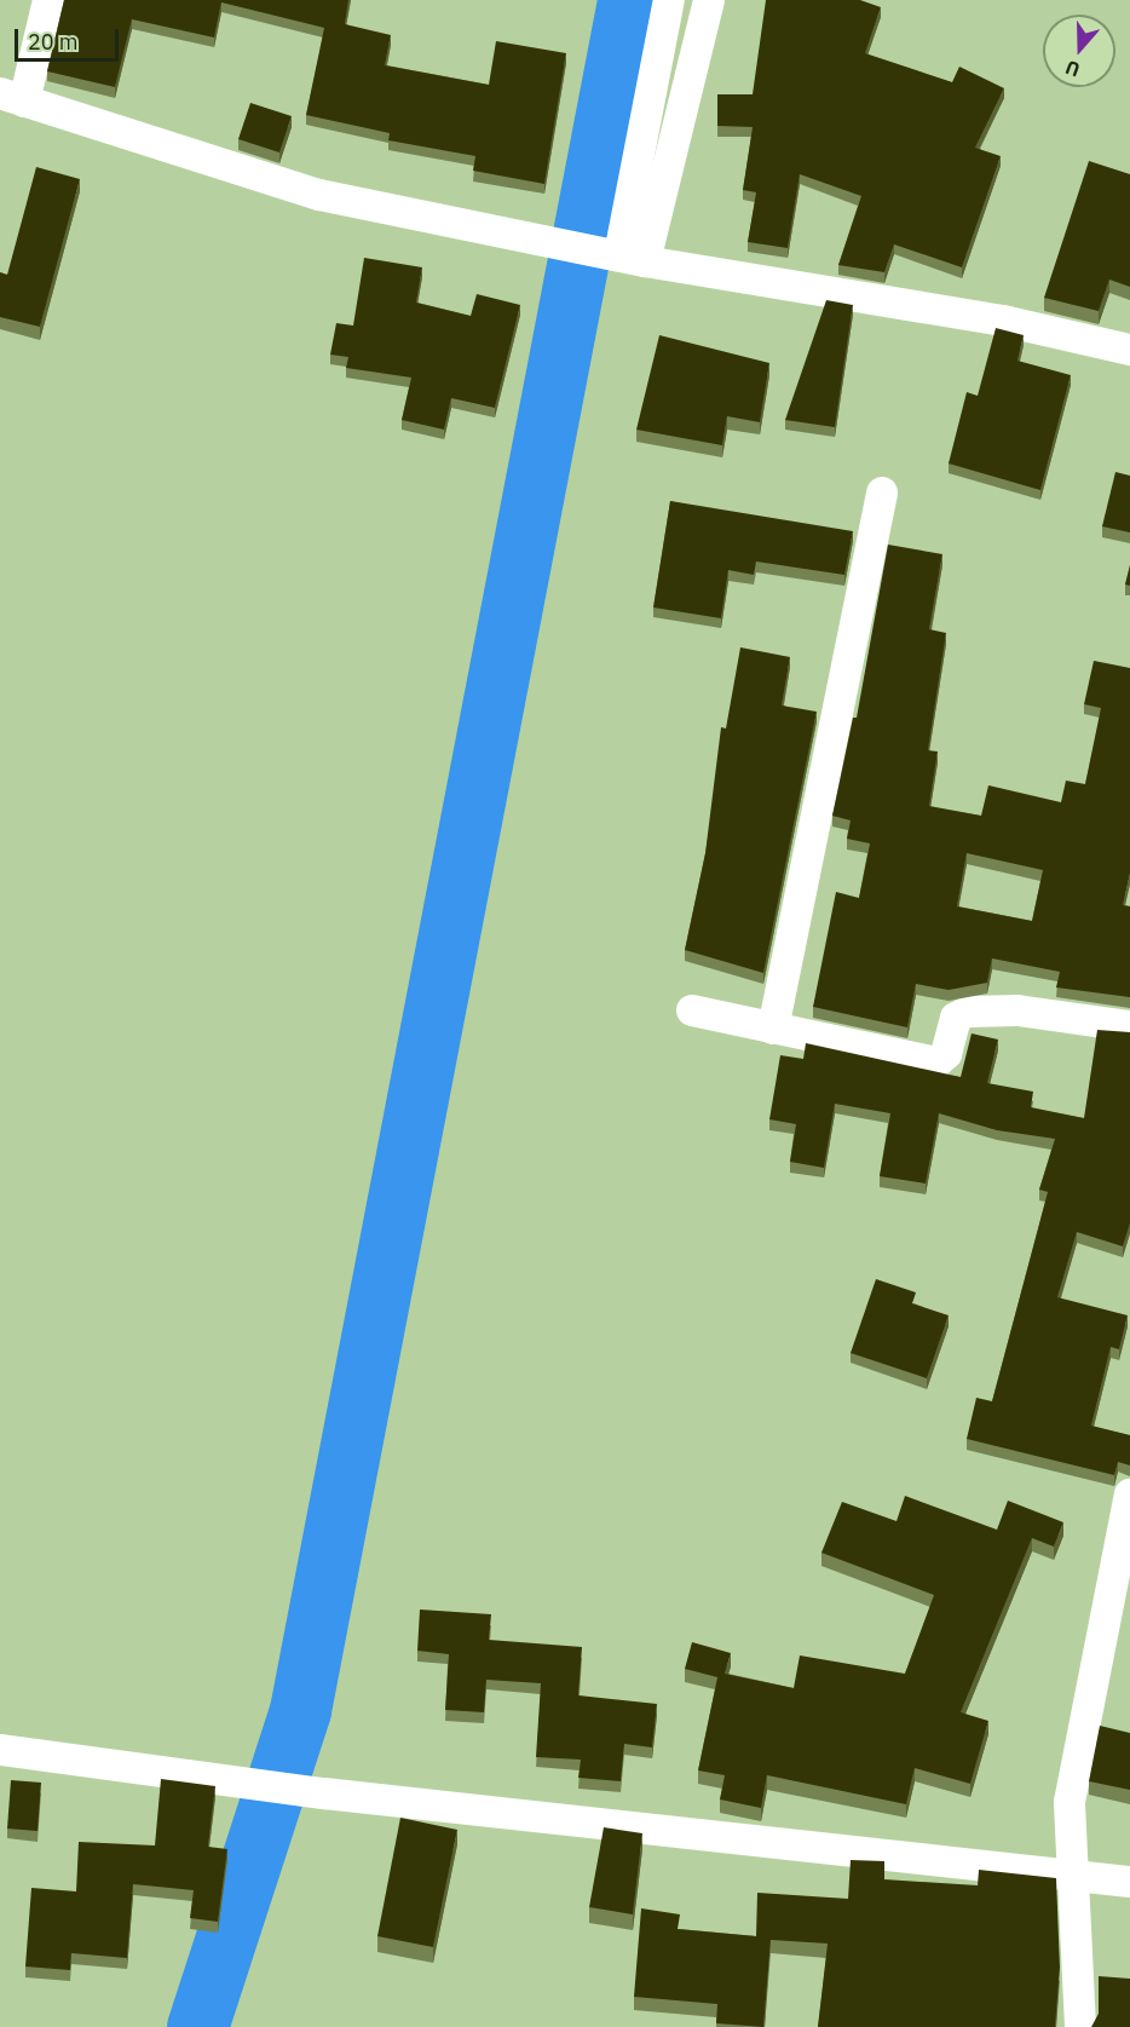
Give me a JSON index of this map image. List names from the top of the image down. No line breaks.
{"scale_bar":"20 m","north":"bottom"}
